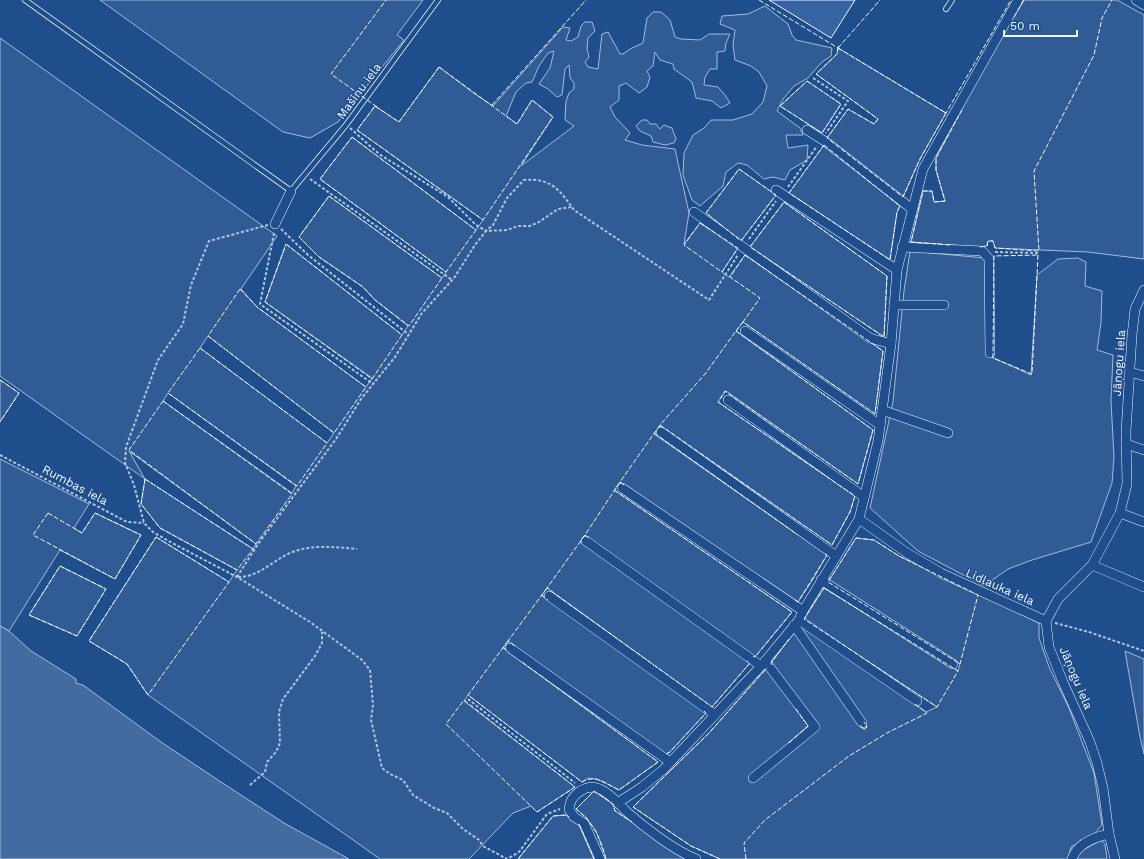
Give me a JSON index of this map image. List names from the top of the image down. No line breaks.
{"streets":{"street":["Jāņogu iela","Lidlauka iela"],"lane":["Mašīnu iela"],"path":["Rumbas iela"]},"crossings":[["Jāņogu iela","Lidlauka iela"]],"scale_bar":"50 m"}
